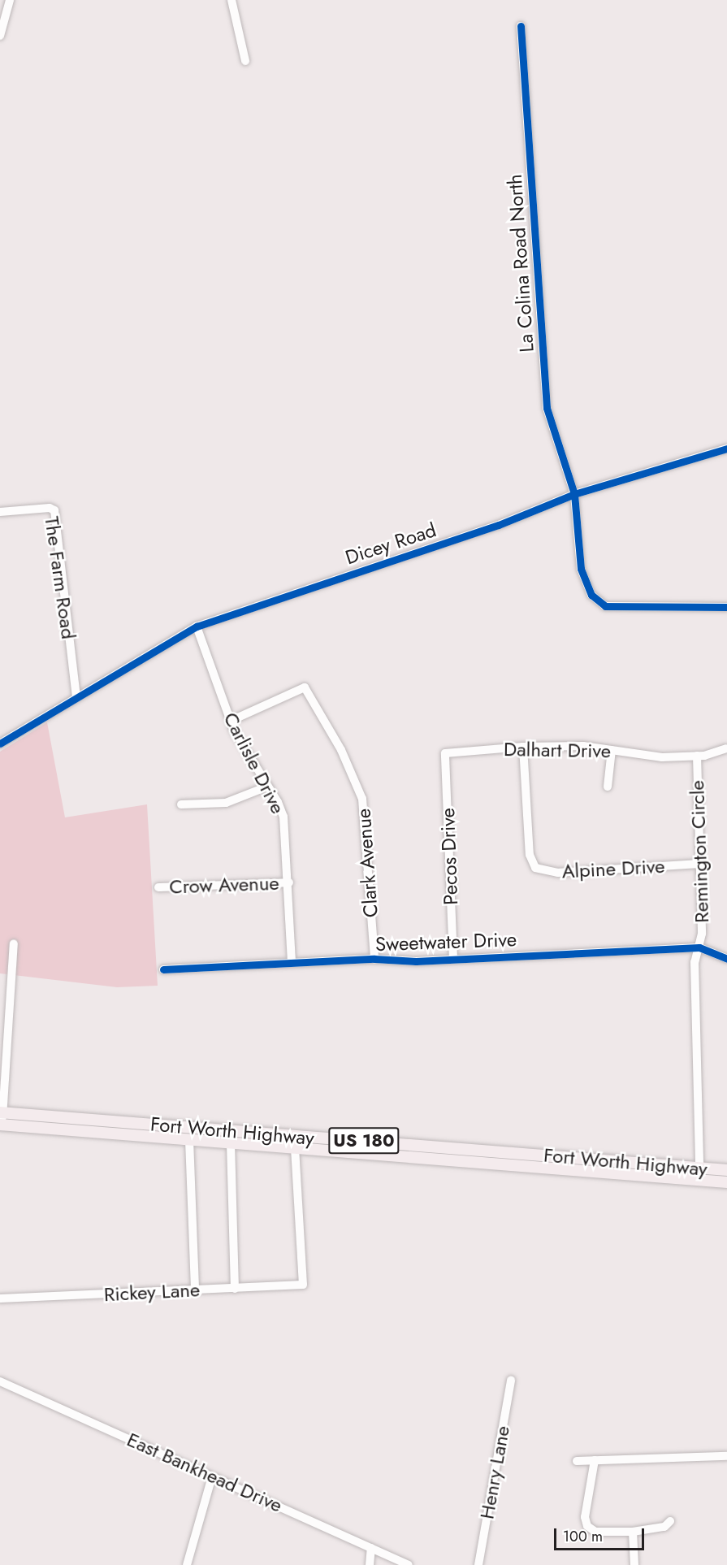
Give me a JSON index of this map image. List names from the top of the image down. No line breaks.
{"streets":{"main road":["Fort Worth Highway","US 180"],"street":["La Colina Road North","Dicey Road","The Farm Road","Dalhart Drive","Carlisle Drive","Remington Circle","Pecos Drive","Clark Avenue","Alpine Drive","Crow Avenue","Sweetwater Drive","Rickey Lane","East Bankhead Drive","Henry Lane"]},"crossings":[["La Colina Road North","Dicey Road"],["Dicey Road","The Farm Road"],["Dicey Road","Carlisle Drive"],["Dalhart Drive","Remington Circle"],["Dalhart Drive","Pecos Drive"],["Dalhart Drive","Alpine Drive"],["Carlisle Drive","Clark Avenue"],["Carlisle Drive","Crow Avenue"],["Carlisle Drive","Sweetwater Drive"],["Remington Circle","Alpine Drive"],["Remington Circle","Sweetwater Drive"],["Pecos Drive","Sweetwater Drive"],["Clark Avenue","Sweetwater Drive"],["Fort Worth Highway","Rickey Lane"]],"scale_bar":"100 m"}
